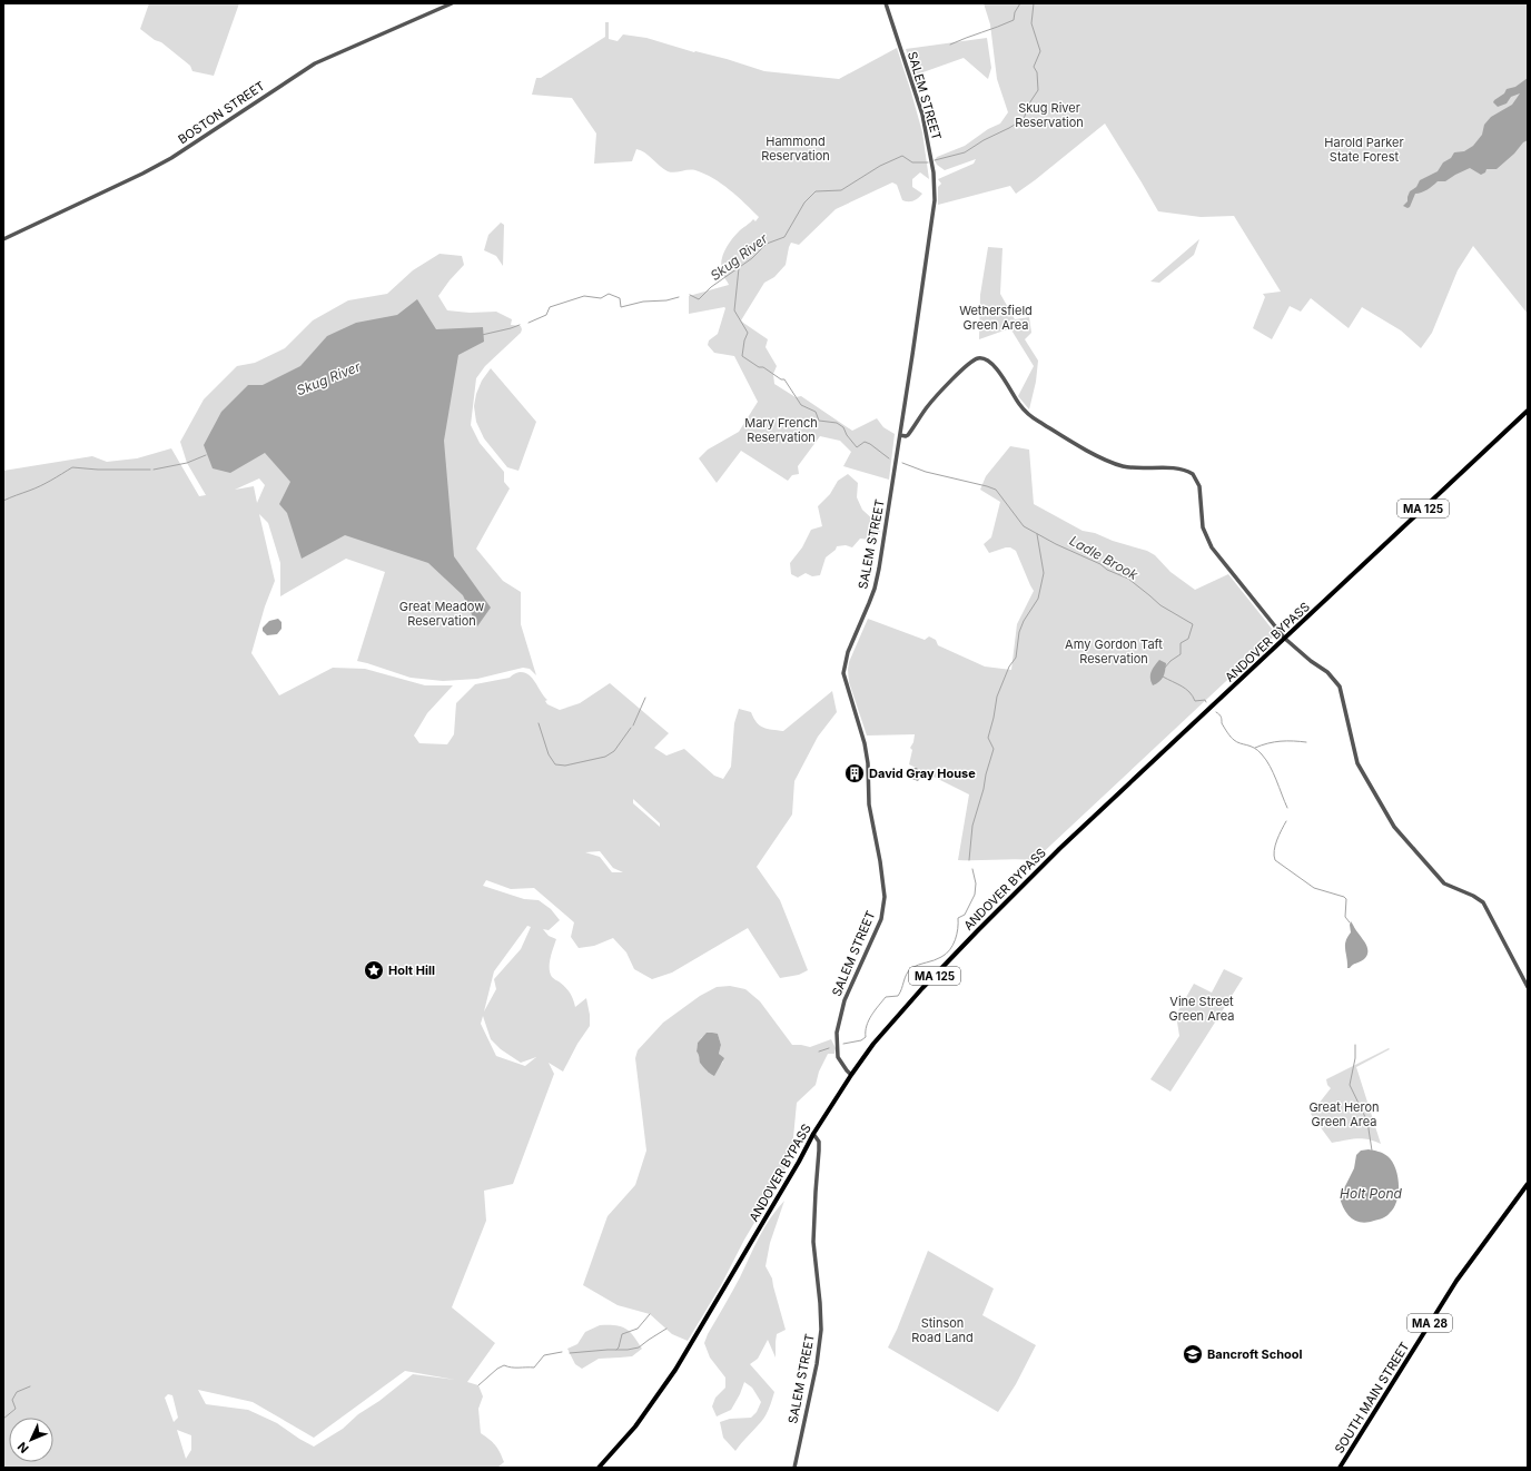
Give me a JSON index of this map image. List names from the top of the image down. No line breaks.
{"streets":{"main road":["MA 125","ANDOVER BYPASS","MA 28","SOUTH MAIN STREET"],"street":["SALEM STREET","BOSTON STREET"]},"crossings":[["SALEM STREET","ANDOVER BYPASS"]],"water":["Skug River","Ladle Brook","Holt Pond"],"parks":["Skug River Reservation","Hammond Reservation","Harold Parker State Forest","Wethersfield Green Area","Mary French Reservation","Great Meadow Reservation","Amy Gordon Taft Reservation","Vine Street Green Area","Great Heron Green Area","Stinson Road Land"],"places":{"building":["David Gray House"],"place":["Holt Hill"],"school or university":["Bancroft School"]},"north":"bottom left"}
